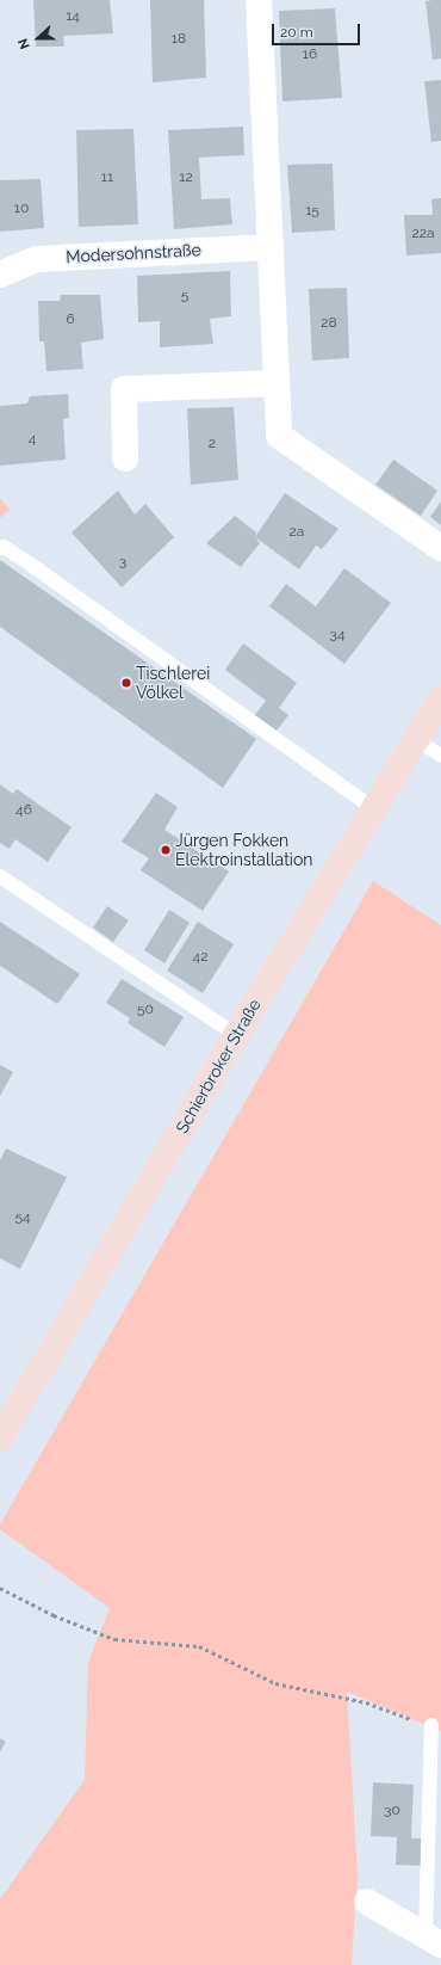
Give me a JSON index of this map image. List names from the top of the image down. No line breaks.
{"streets":{"main road":["Schierbroker Straße"],"street":["Modersohnstraße"]},"places":["Tischlerei Völkel","Jürgen Fokken Elektroinstallation"],"house_numbers":["14","18","16","11","12","10","15","22a","5","6","28","4","2","2a","3","34","46","42","50","54","30"],"scale_bar":"20 m","north":"left"}
